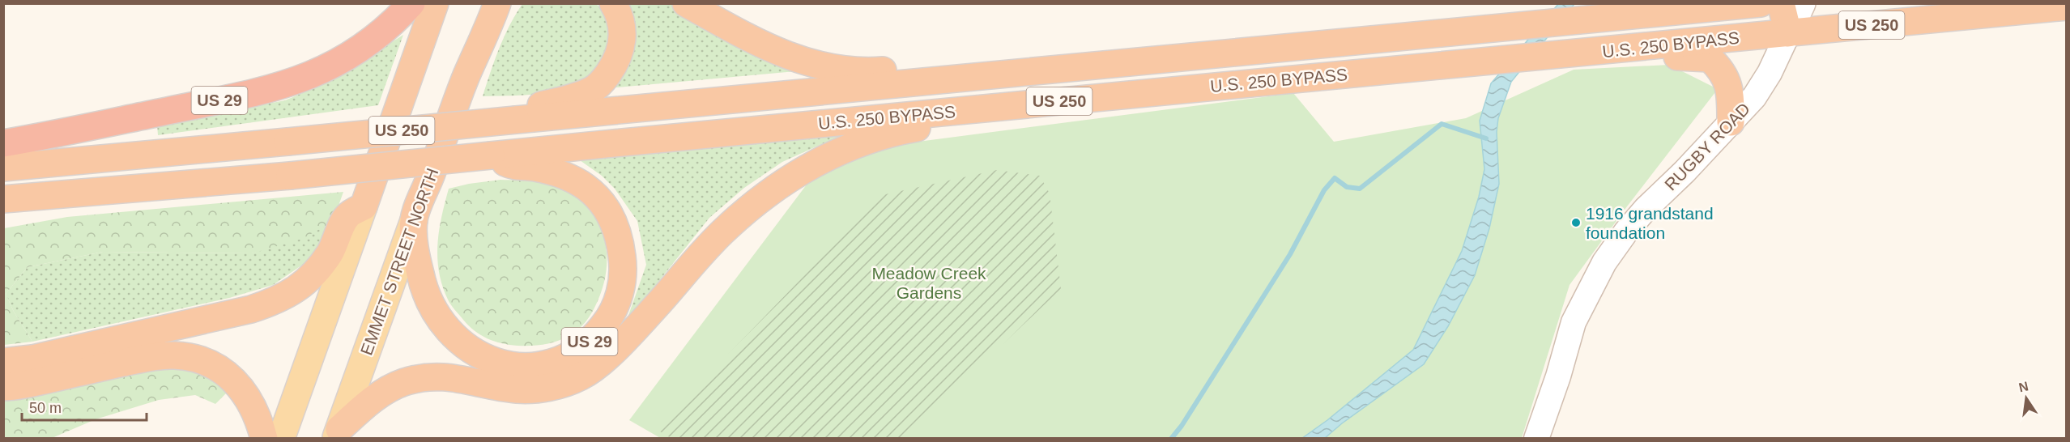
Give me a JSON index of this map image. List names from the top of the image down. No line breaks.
{"streets":{"highway":["US 250","U.S. 250 BYPASS","US 29","EMMET STREET NORTH"],"street":["RUGBY ROAD"]},"crossings":[["US 250","U.S. 250 BYPASS"],["U.S. 250 BYPASS","US 29"],["U.S. 250 BYPASS","RUGBY ROAD"],["US 29","EMMET STREET NORTH"]],"parks":["Meadow Creek Gardens"],"places":["1916 grandstand foundation"],"scale_bar":"50 m","north":"top"}
